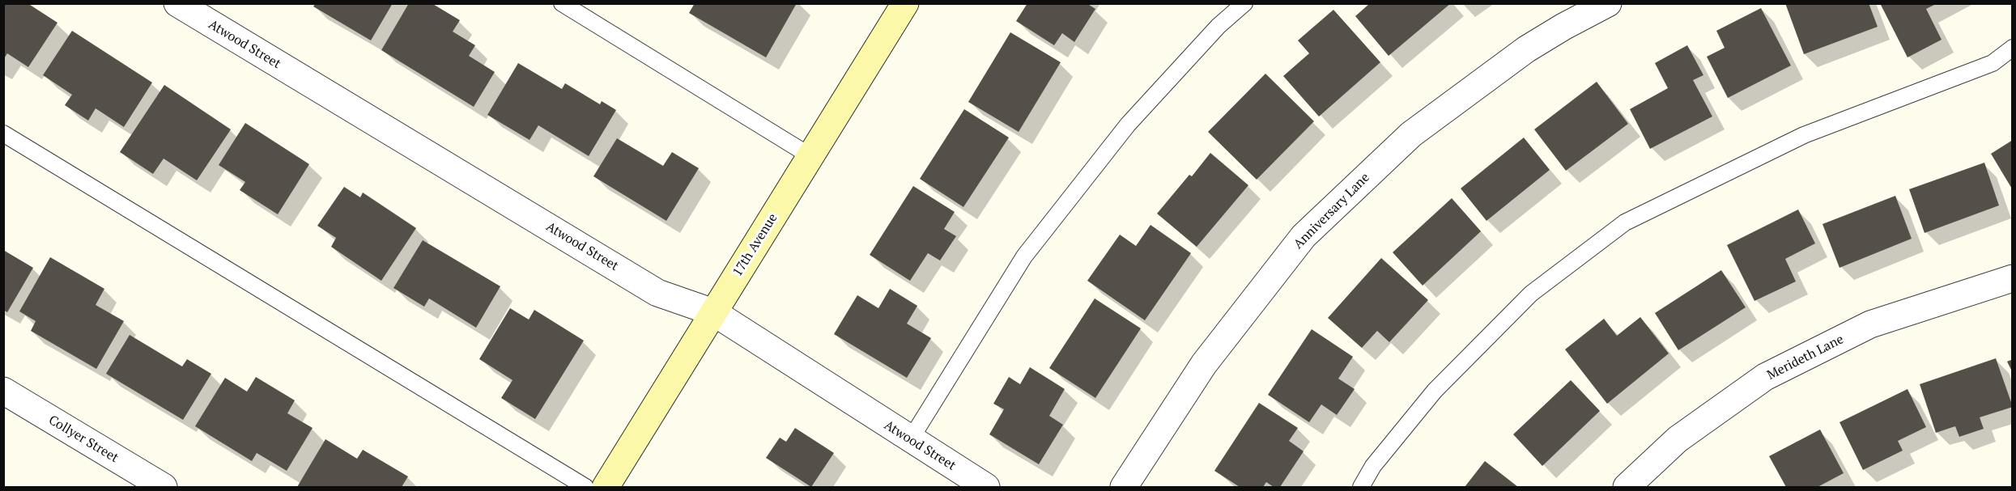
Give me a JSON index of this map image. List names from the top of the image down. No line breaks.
{"streets":{"main road":["17th Avenue"],"street":["Atwood Street","Anniversary Lane","Merideth Lane","Collyer Street"]},"crossings":[["Atwood Street","17th Avenue"]]}
